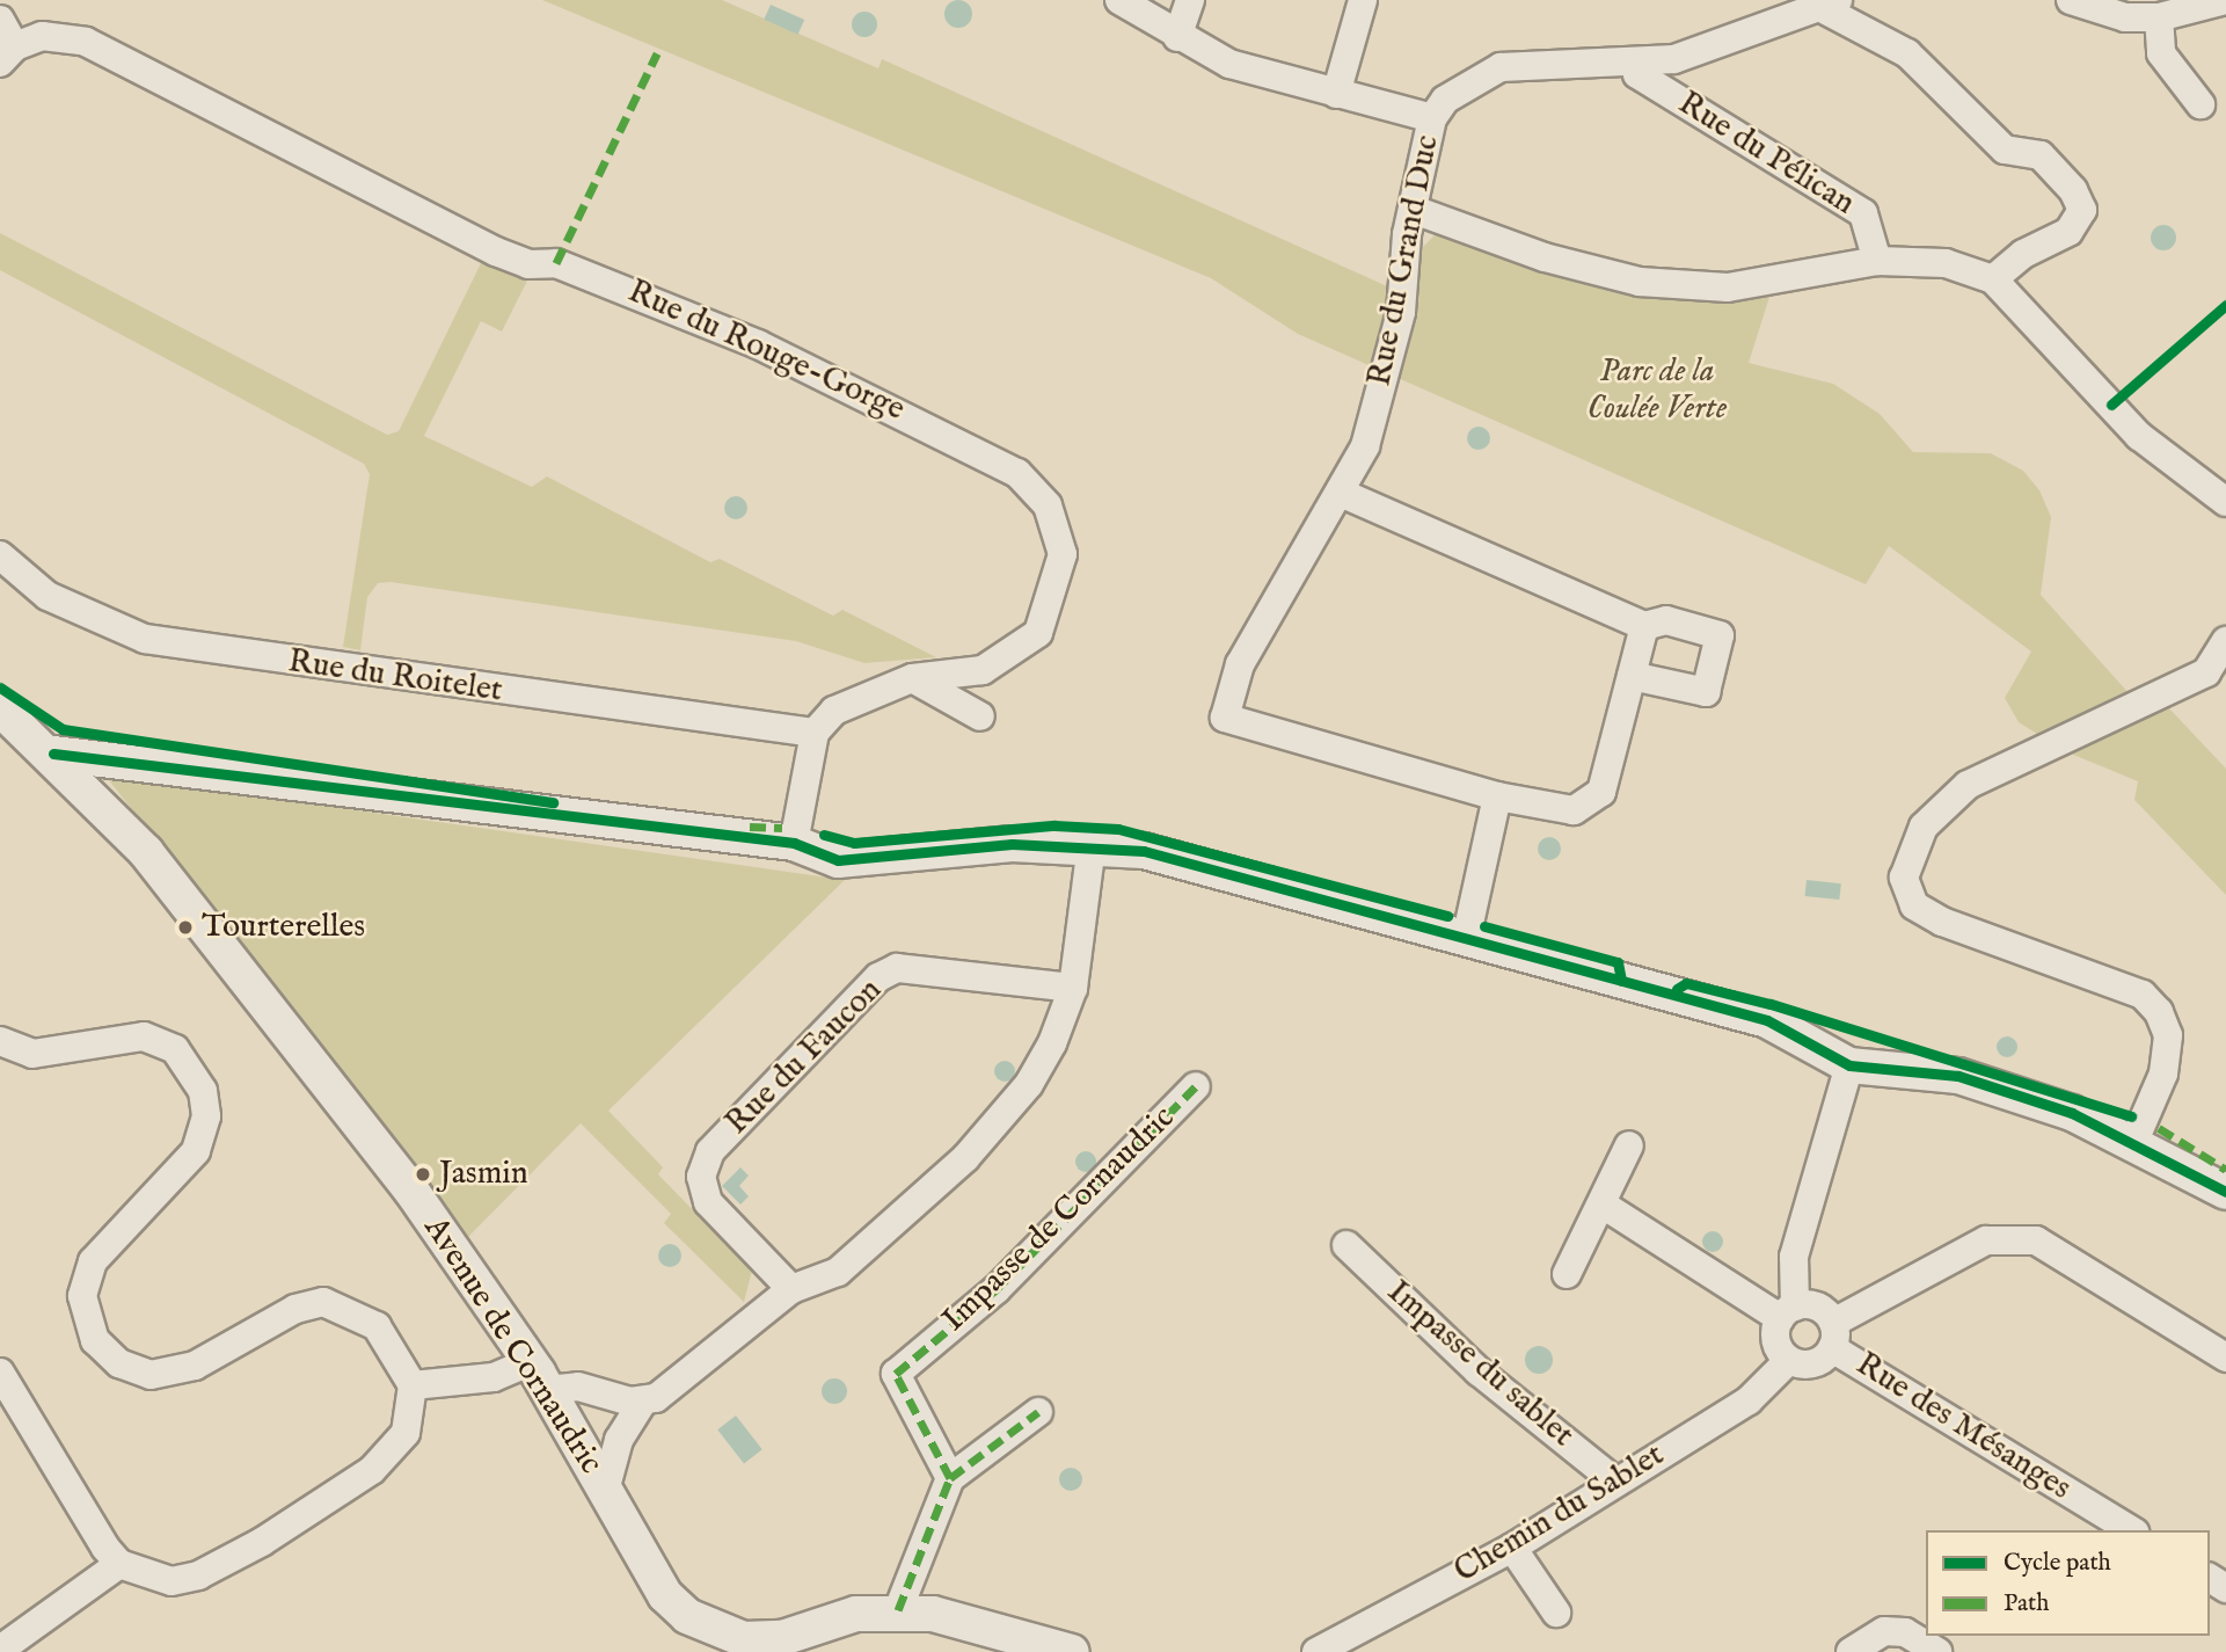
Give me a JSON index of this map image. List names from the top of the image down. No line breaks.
{"streets":{"street":["Rue du Pélican","Rue du Grand Duc","Rue du Rouge-Gorge","Rue du Roitelet","Rue du Faucon","Impasse de Cornaudric","Avenue de Cornaudric","Impasse du sablet","Rue des Mésanges","Chemin du Sablet"]},"crossings":[["Rue du Rouge-Gorge","Rue du Roitelet"],["Impasse du sablet","Chemin du Sablet"],["Rue des Mésanges","Chemin du Sablet"]],"parks":["Parc de la Coulée Verte"],"places":["Tourterelles","Jasmin"],"legend":["Cycle path","Path"]}
